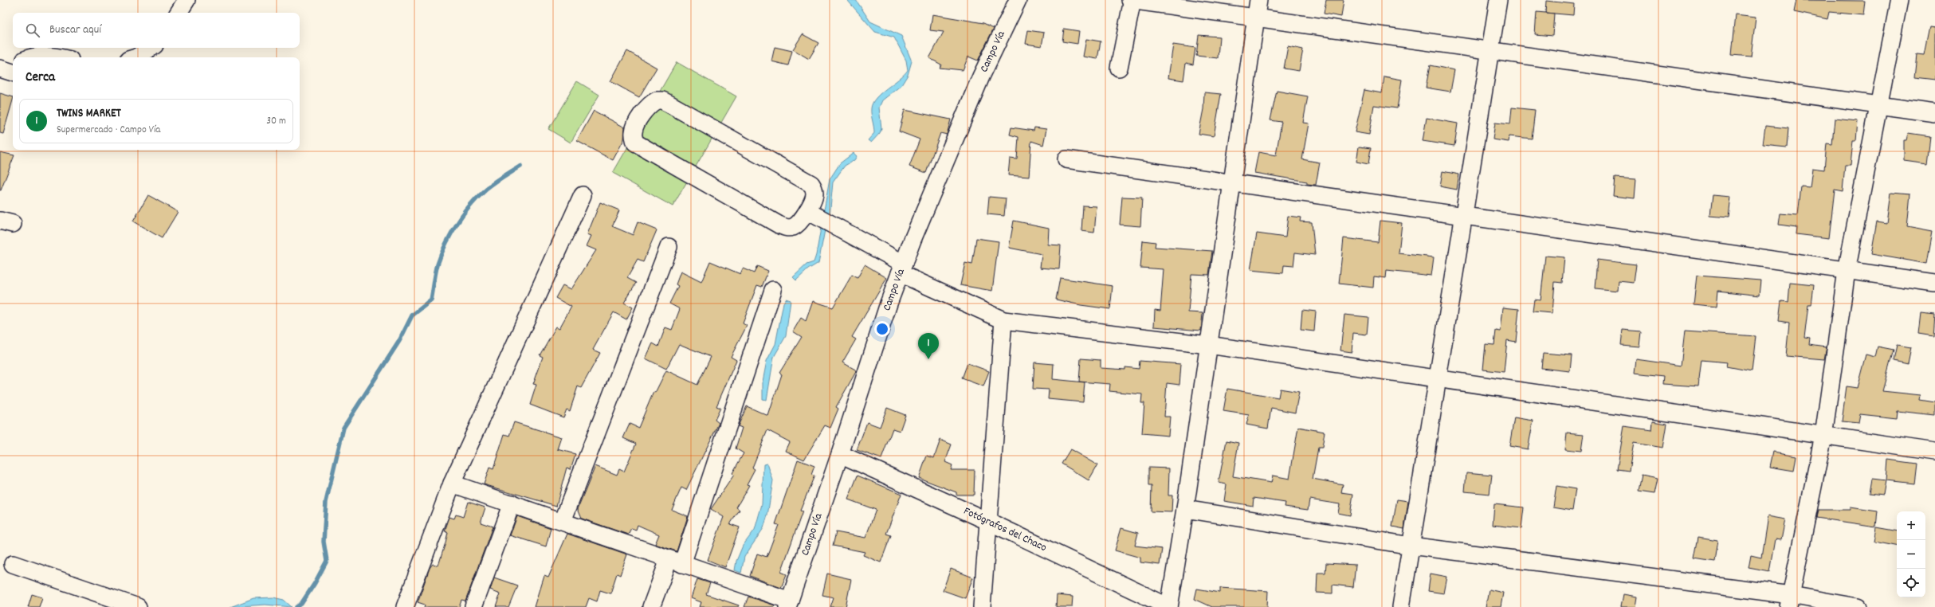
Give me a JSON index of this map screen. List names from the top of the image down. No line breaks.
{"streets":{"street":["Campo Vía","Fotógrafos del Chaco"]},"crossings":[["Campo Vía","Fotógrafos del Chaco"]],"page":{"search":"Buscar aquí","heading":"Cerca","list":[{"mark":"1","name":"TWINS MARKET","note":"Supermercado · Campo Vía","value":"30 m"}],"pins":"1","map_buttons":["+","−"]}}
